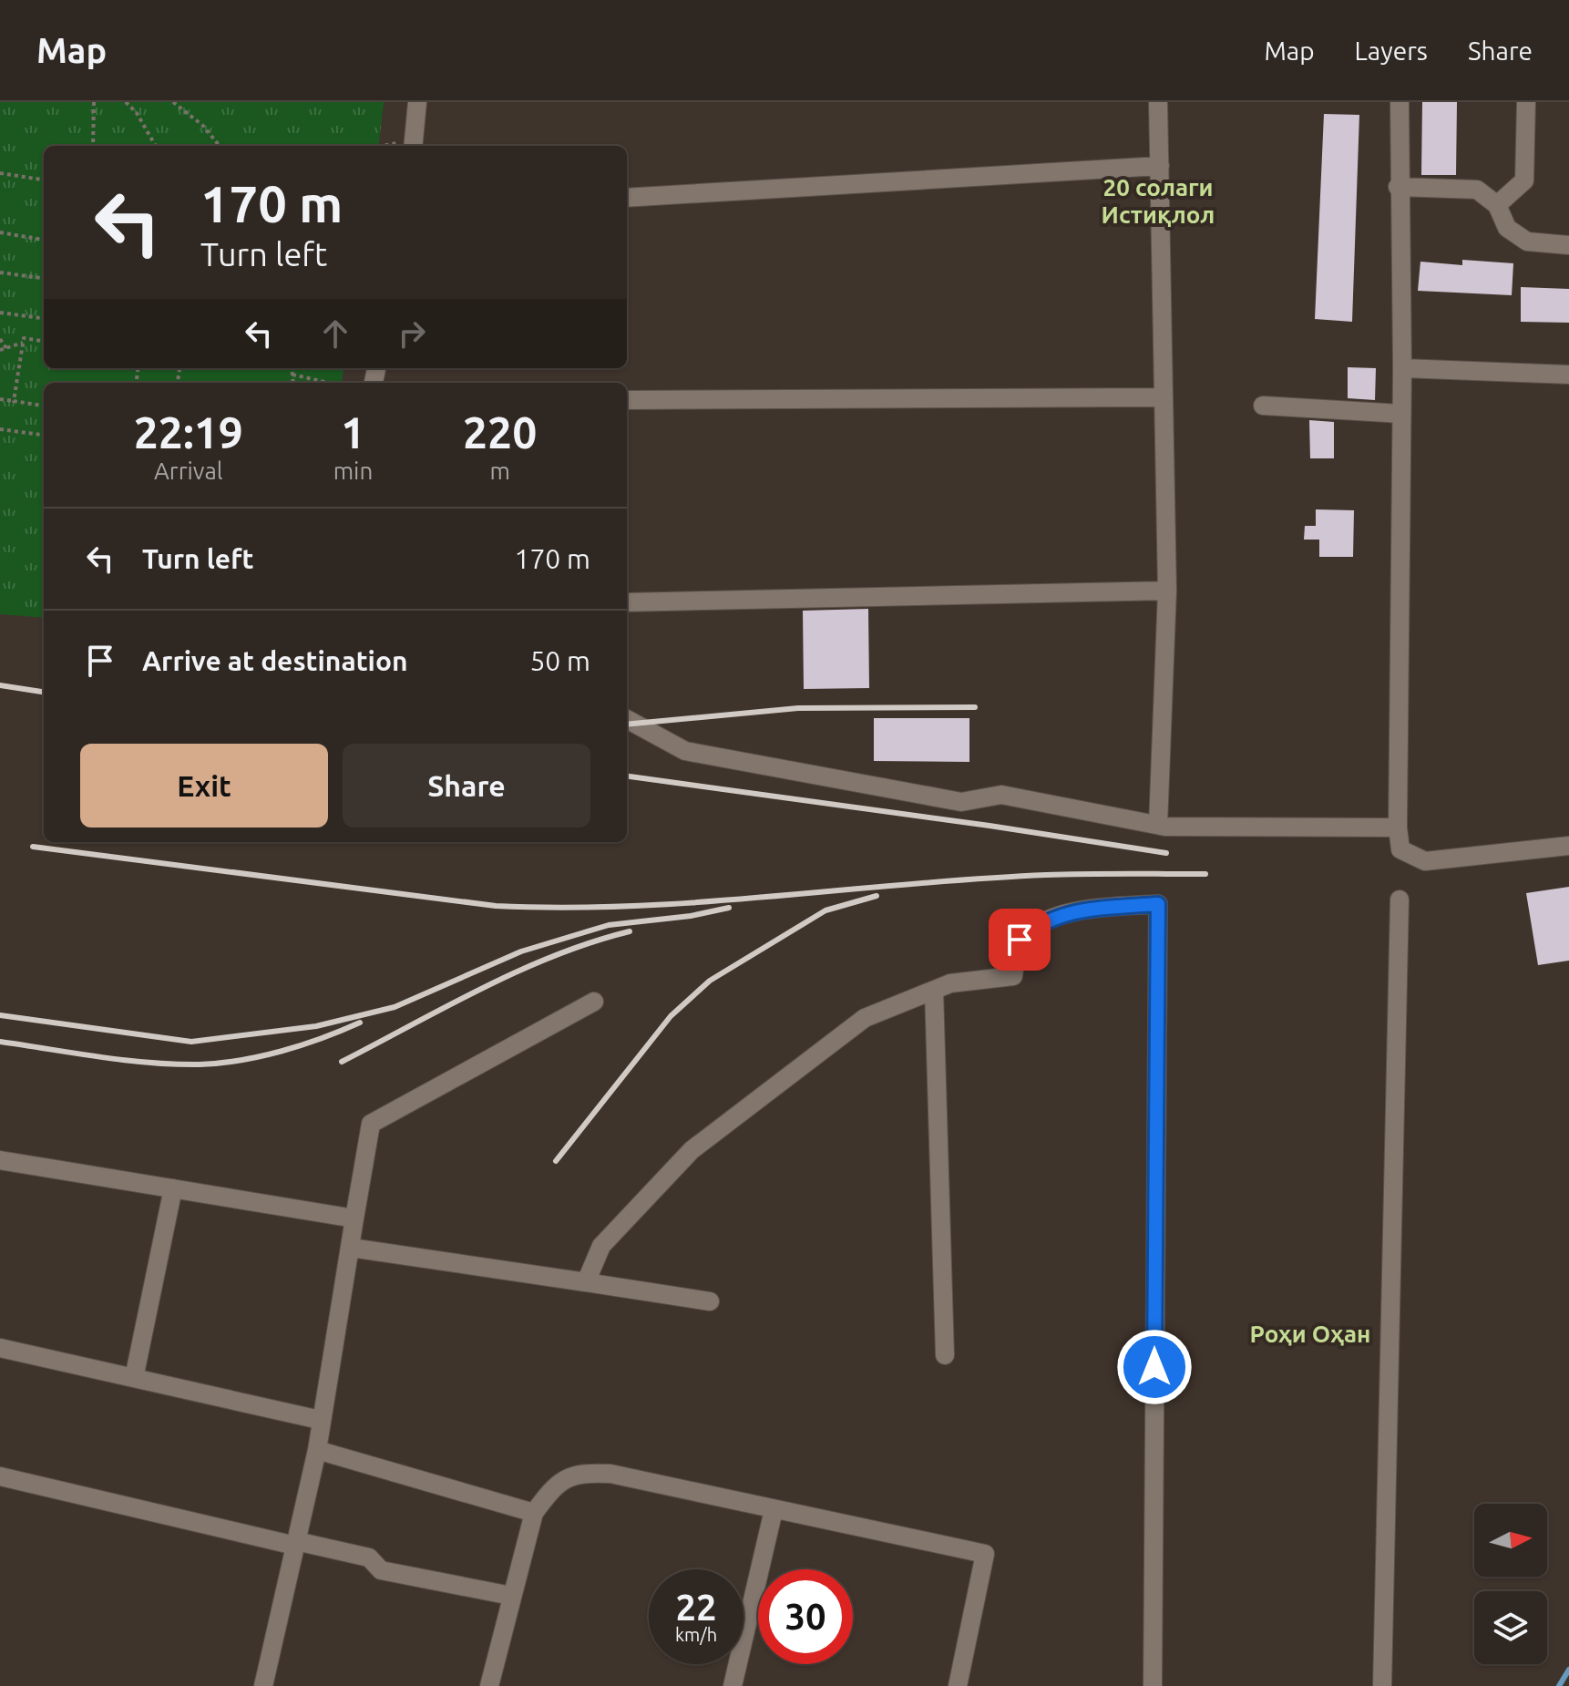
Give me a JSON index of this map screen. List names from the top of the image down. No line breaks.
{"districts":["20 солаги Истиқлол","Роҳи Оҳан"],"north":"right","page":{"header":"Map","nav":["Map","Layers","Share"],"turn":["170 m","Turn left"],"eta":["22:19","Arrival","1","min","220","m"],"list":[{"name":"Turn left","value":"170 m"},{"name":"Arrive at destination","value":"50 m"}],"buttons":["Exit","Share"],"speed":"22 km/h","limit":"30"}}
